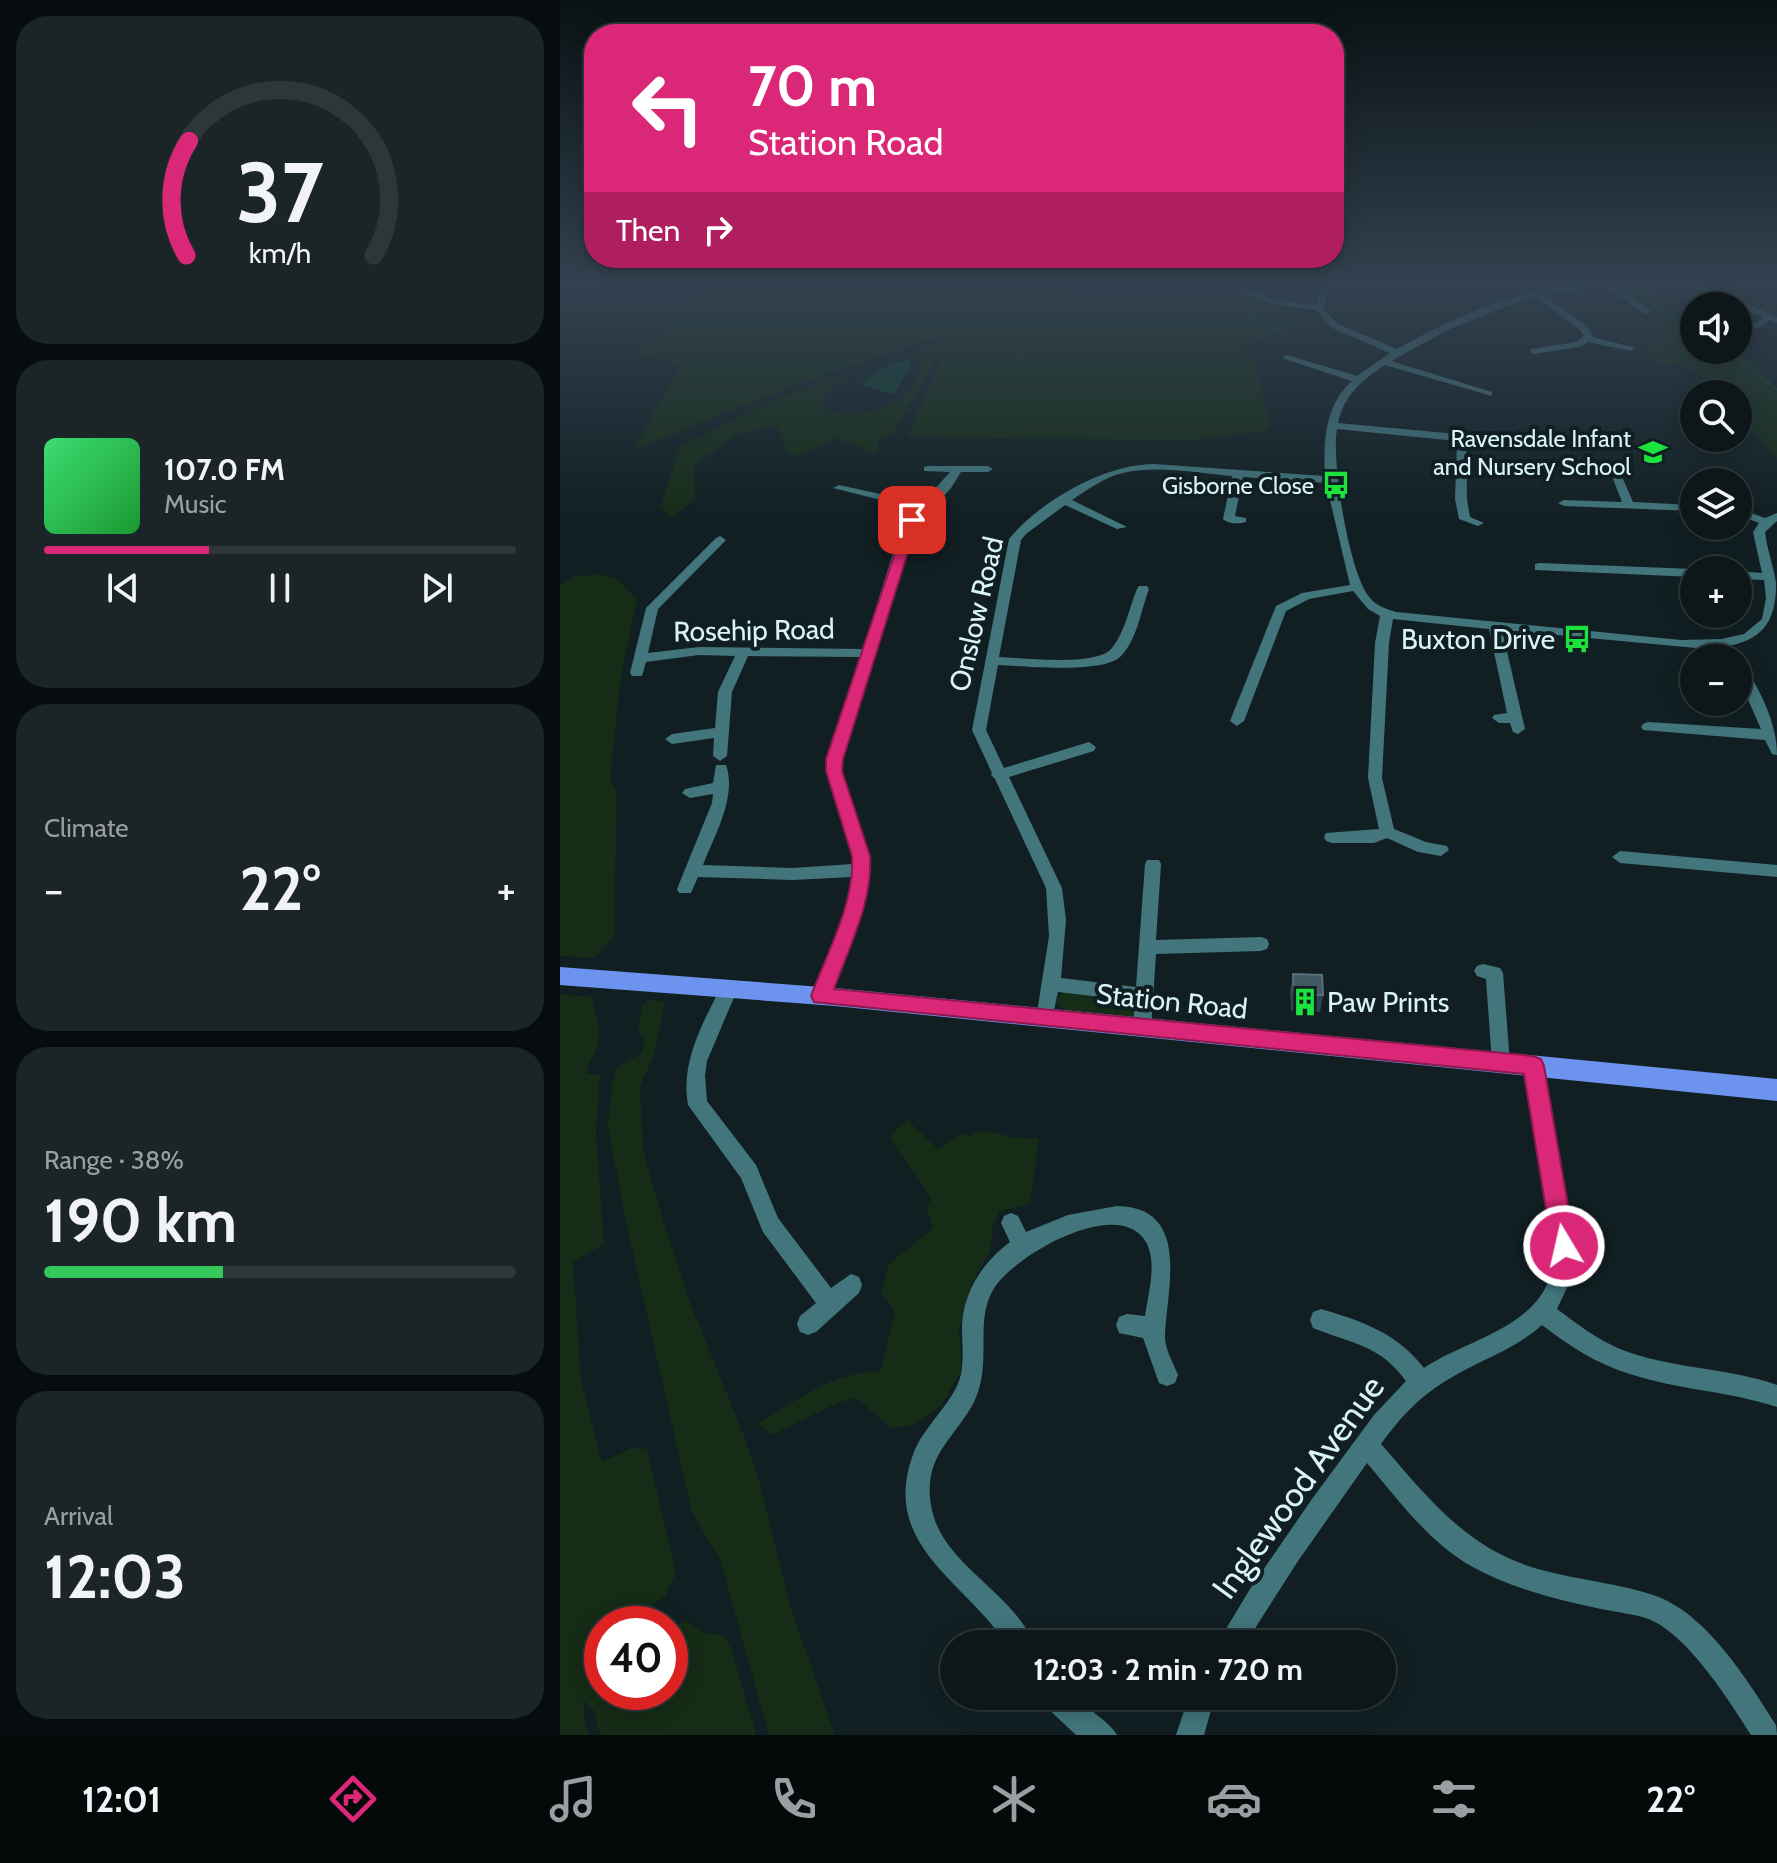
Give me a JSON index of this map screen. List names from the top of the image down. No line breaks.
{"streets":{"main road":["Station Road"],"street":["Onslow Road","Rosehip Road","Inglewood Avenue"]},"crossings":[["Onslow Road","Station Road"],["Station Road","Inglewood Avenue"]],"places":{"school or university":["Ravensdale Infant and Nursery School"],"bus stop":["Gisborne Close","Buxton Drive"],"building":["Paw Prints"]},"page":{"turn":["70 m","Station Road"],"then":"Then","map_buttons":["+","−"],"song":["107.0 FM","Music"],"tile":["Climate",["Range · 38%","190 km"],["Arrival","12:03"]],"heat":["−","22°","+"],"limit":"40","trip":"12:03 · 2 min · 720 m","tabs":["12:01","22°"],"gauge":["37","km/h"]}}
